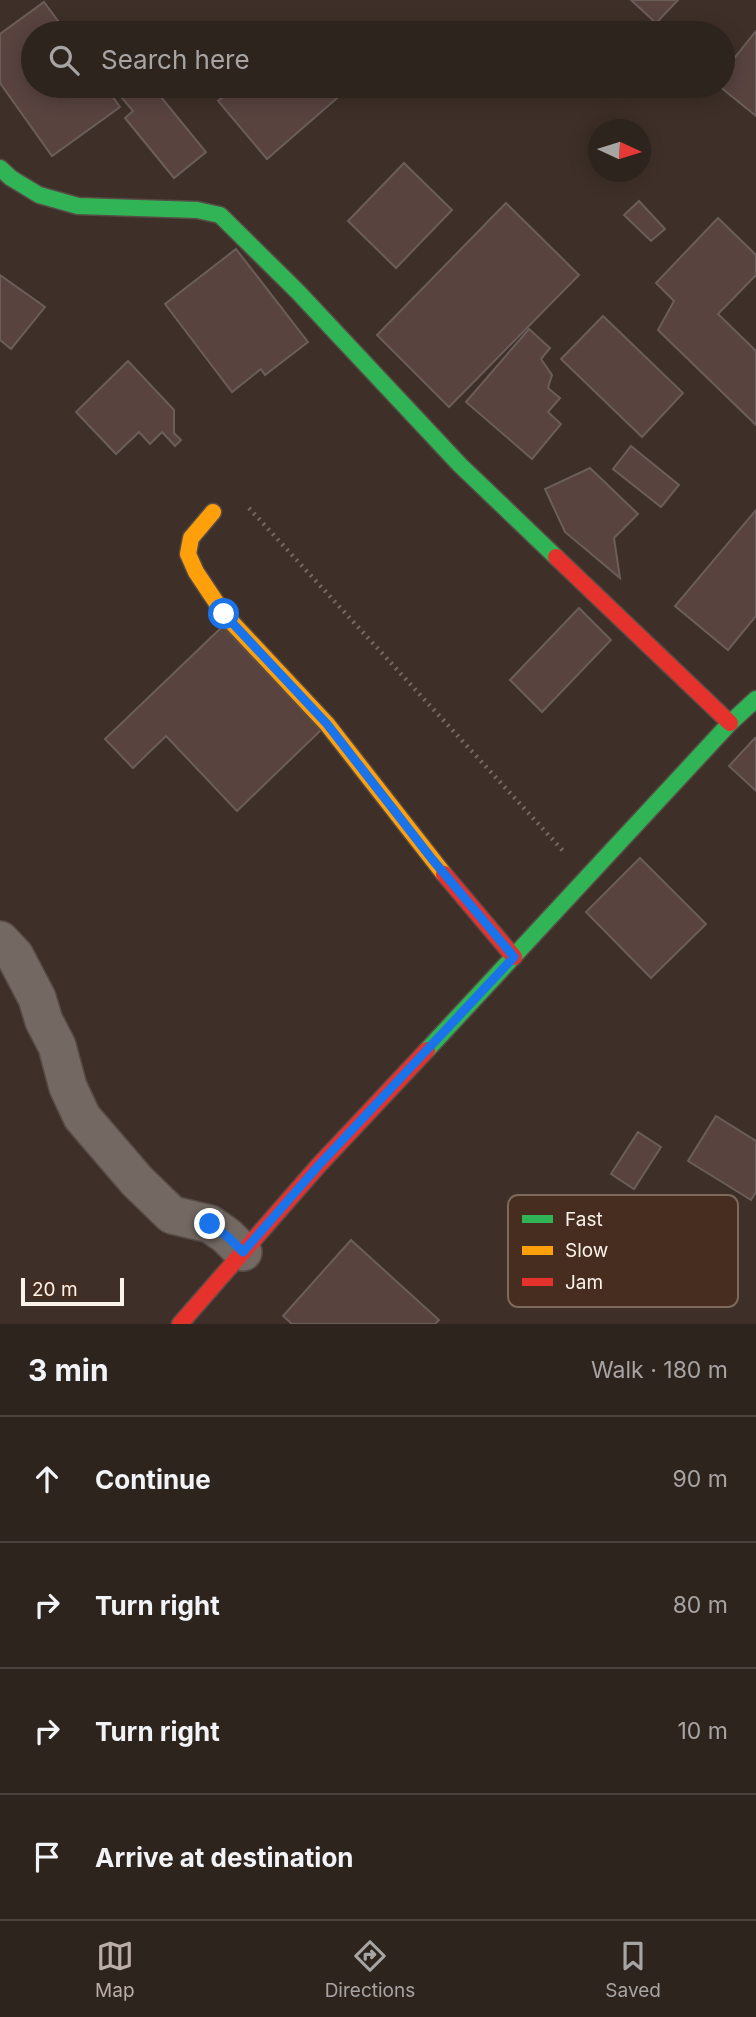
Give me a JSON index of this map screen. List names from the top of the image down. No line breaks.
{"legend":["Fast","Slow","Jam"],"scale_bar":"20 m","north":"right","page":{"search":"Search here","scale":"20 m","heading":["3 min","Walk · 180 m"],"list":[["Continue","90 m"],["Turn right","80 m"],["Turn right","10 m"],"Arrive at destination"],"nav":["Map","Directions","Saved"]}}
